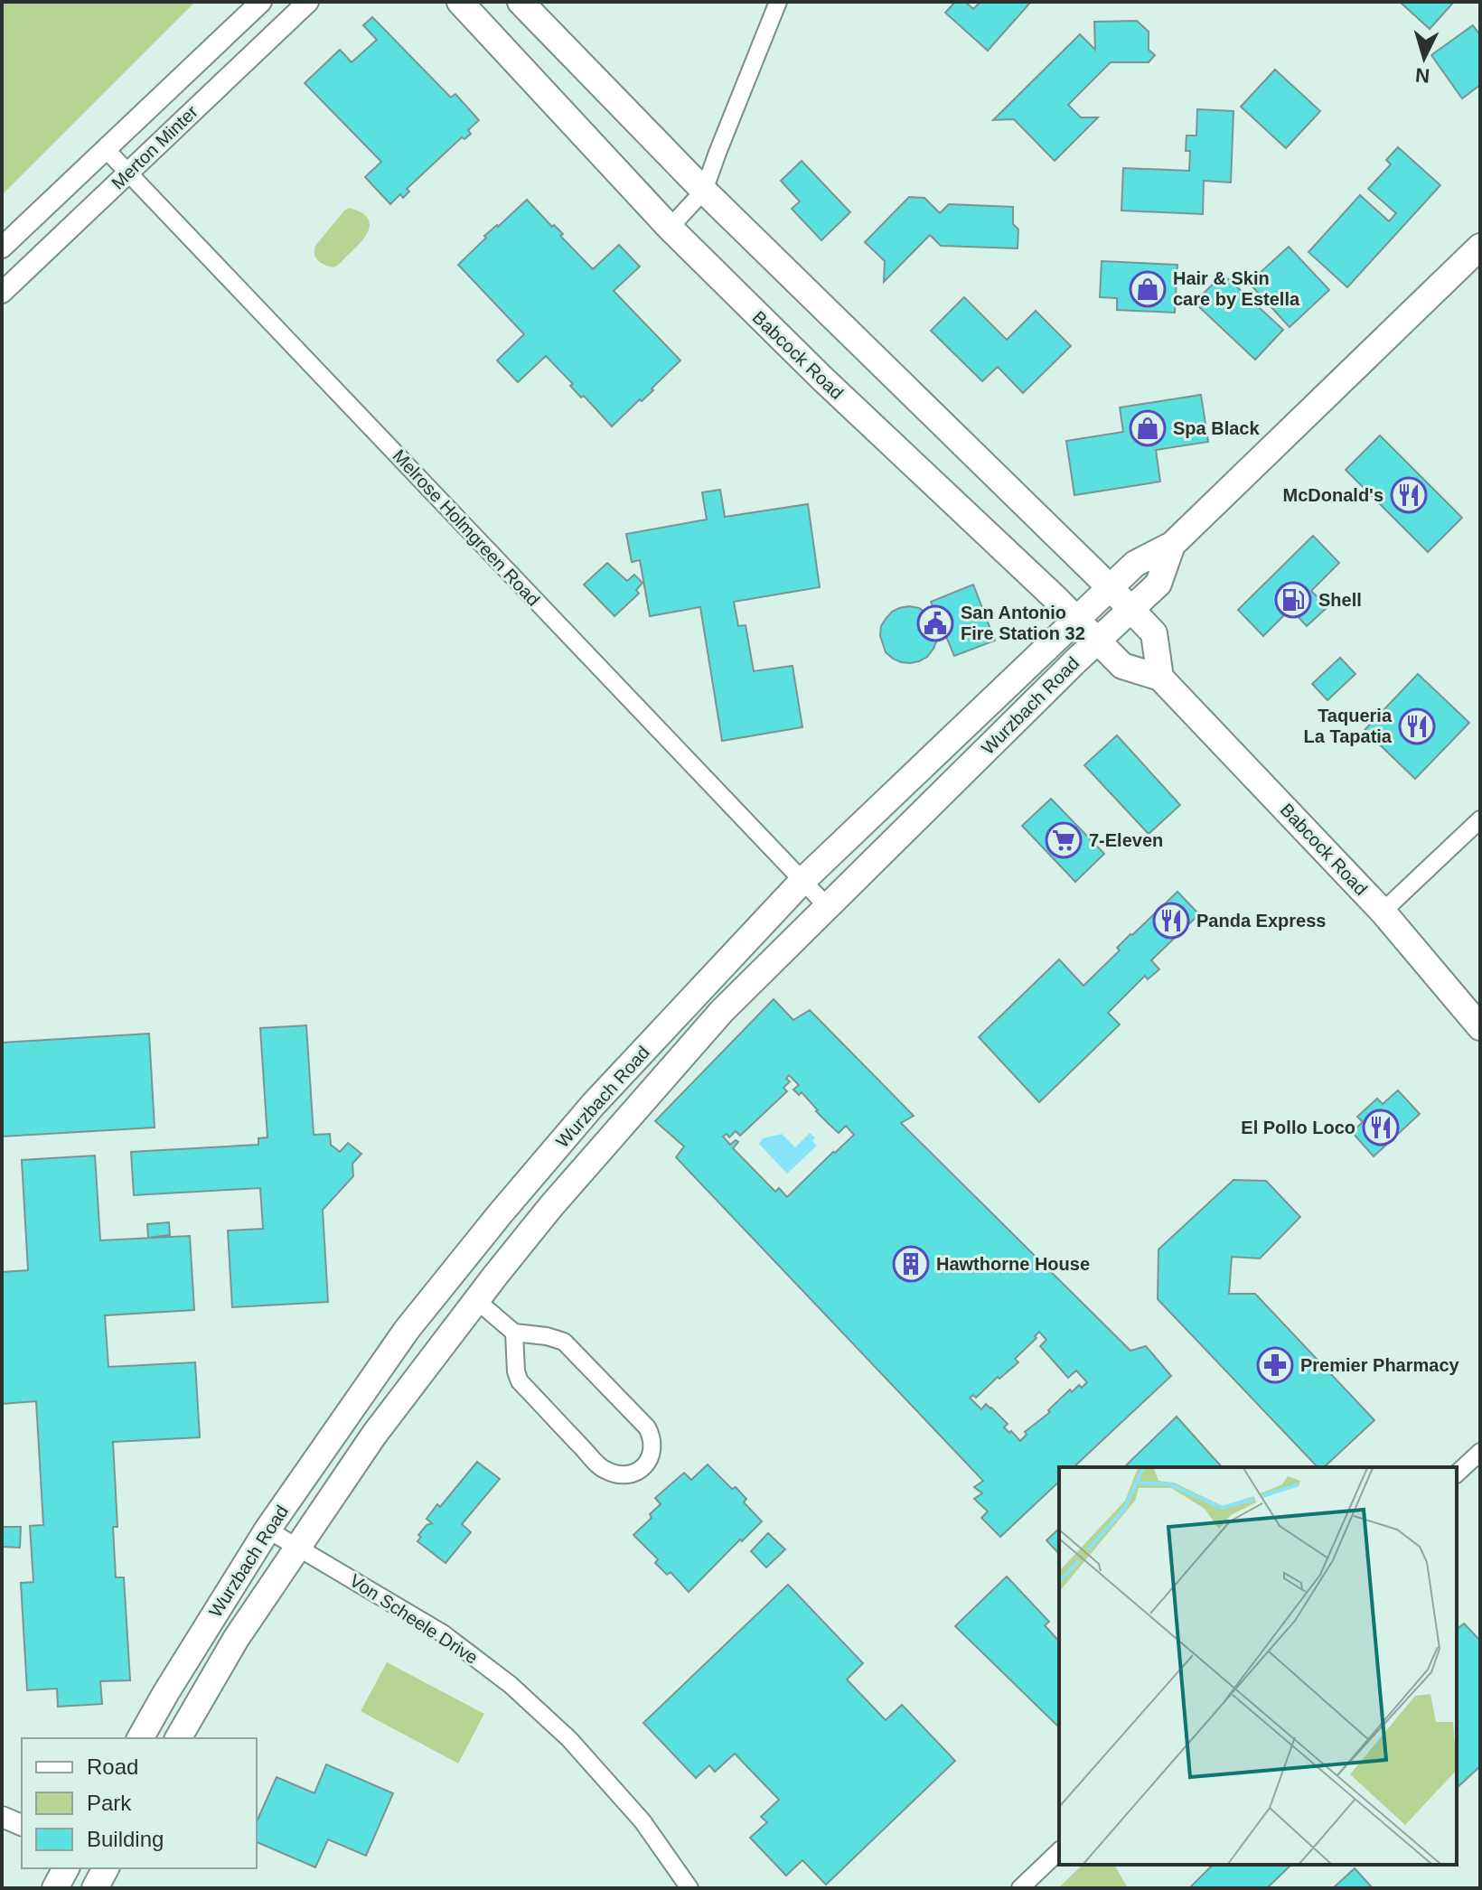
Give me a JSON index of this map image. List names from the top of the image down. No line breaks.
{"streets":{"main road":["Babcock Road","Wurzbach Road"],"street":["Merton Minter","Melrose Holmgreen Road","Von Scheele Drive"]},"crossings":[["Merton Minter","Melrose Holmgreen Road"],["Babcock Road","Wurzbach Road"],["Melrose Holmgreen Road","Wurzbach Road"],["Wurzbach Road","Von Scheele Drive"]],"places":{"shop":["Hair & Skin care by Estella","Spa Black"],"restaurant":["McDonald's","Taqueria La Tapatia","Panda Express","El Pollo Loco"],"fuel station":["Shell"],"public building":["San Antonio Fire Station 32"],"supermarket":["7-Eleven"],"building":["Hawthorne House"],"pharmacy":["Premier Pharmacy"]},"legend":["Road","Park","Building"],"north":"bottom"}
